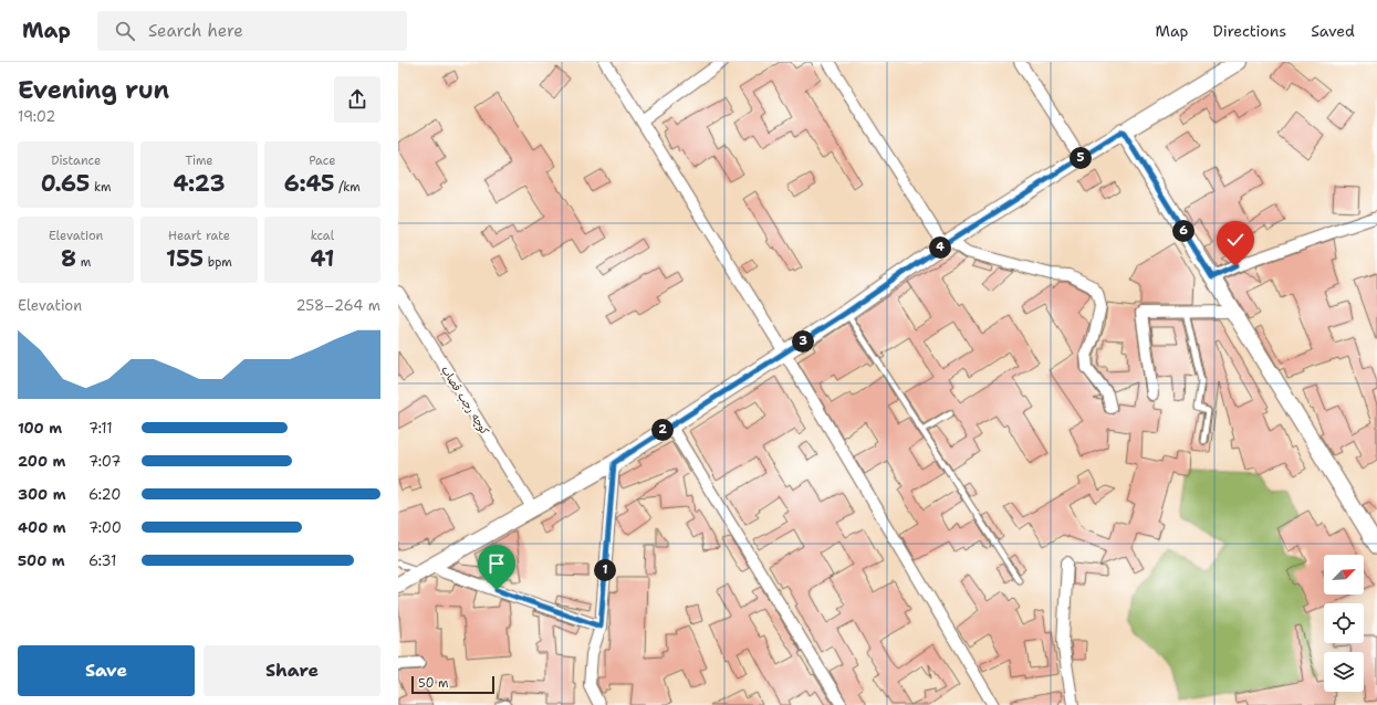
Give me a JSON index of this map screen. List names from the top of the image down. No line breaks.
{"streets":{"street":["کوچه رجب قصاب"]},"scale_bar":"50 m","north":"top right","page":{"header":"Map","search":"Search here","nav":["Map","Directions","Saved"],"heading":["Evening run","19:02"],"stats":[["Distance","0.65 km"],["Time","4:23"],["Pace","6:45 /km"],["Elevation","8 m"],["Heart rate","155 bpm"],["kcal","41"]],"pins":["5","6","4","3","2","1"],"chart":["Elevation","258–264 m"],"list":[{"name":"100 m","note":"7:11"},{"name":"200 m","note":"7:07"},{"name":"300 m","note":"6:20"},{"name":"400 m","note":"7:00"},{"name":"500 m","note":"6:31"}],"buttons":["Save","Share"],"scale":"50 m"}}
